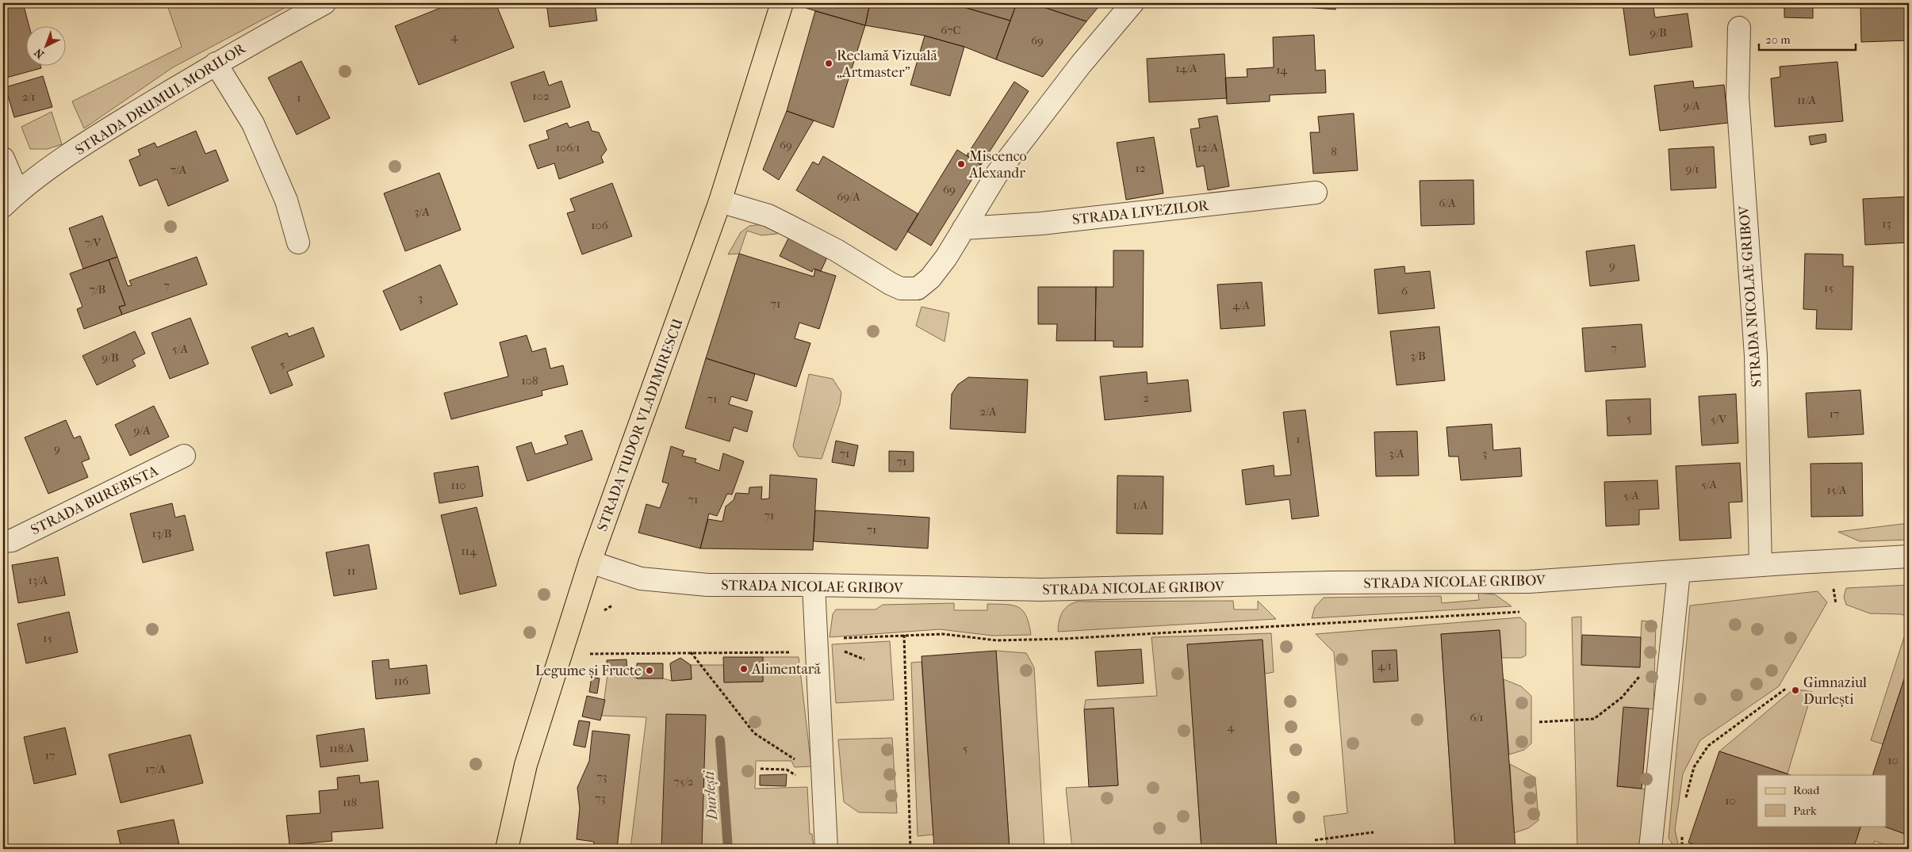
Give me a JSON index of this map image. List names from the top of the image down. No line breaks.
{"streets":{"main road":["STRADA TUDOR VLADIMIRESCU"],"street":["STRADA DRUMUL MORILOR","STRADA LIVEZILOR","STRADA NICOLAE GRIBOV","STRADA BUREBISTA"]},"crossings":[["STRADA NICOLAE GRIBOV","STRADA TUDOR VLADIMIRESCU"]],"water":["Durlești"],"places":["Reclamă Vizuală „Artmaster”","Miscenco Alexandr","Alimentară","Legume și Fructe","Gimnaziul Durlești"],"house_numbers":["67C","9/B","4","69","14/A","14","102","2/1","1","11/A","9/A","69","106/1","12/A","8","12","9/1","7/A","69","69/A","6/A","3/A","13","106","7/V","9","7","15","7/B","6","3","71","4/A","7","5/A","3/B","9/B","5","108","2","71","2/A","17","5","5/V","9/A","1","9","71","3/A","3","71","5/A","110","15/A","5/A","71","1/A","71","71","13/B","114","11","13/A","15","4/1","116","6/1","4","118/A","5","17","10","17/A","73","75/2","73","10","118"],"legend":["Road","Park"],"scale_bar":"20 m","north":"bottom left"}
